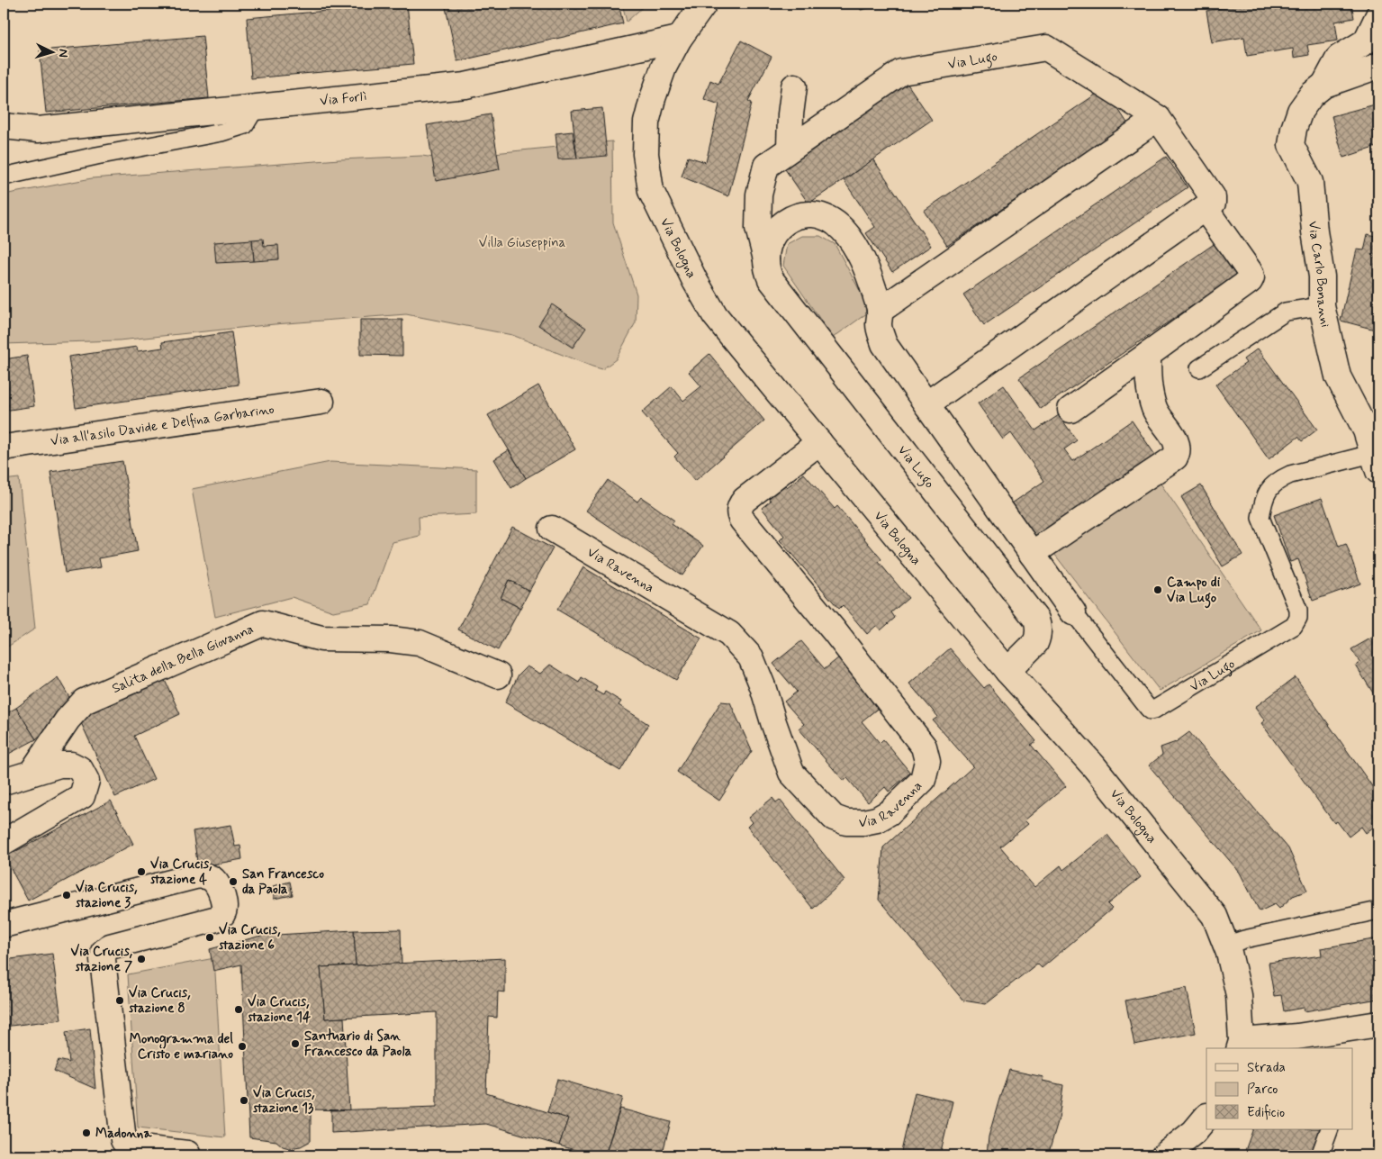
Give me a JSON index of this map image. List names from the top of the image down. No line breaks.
{"streets":{"street":["Via Lugo","Via Forlì","Via Bologna","Via Carlo Bonanni","Via all'asilo Davide e Delfina Garbarino","Via Ravenna","Salita della Bella Giovanna"]},"crossings":[["Via Lugo","Via Bologna"],["Via Lugo","Via Carlo Bonanni"],["Via Forlì","Via Bologna"],["Via Bologna","Via Ravenna"]],"parks":["Villa Giuseppina"],"places":["Campo di Via Lugo","Via Crucis, stazione 4","San Francesco da Paola","Via Crucis, stazione 3","Via Crucis, stazione 6","Via Crucis, stazione 7","Via Crucis, stazione 8","Via Crucis, stazione 14","Santuario di San Francesco da Paola","Monogramma del Cristo e mariano","Via Crucis, stazione 13","Madonna"],"legend":["Strada","Parco","Edificio"],"north":"right"}
